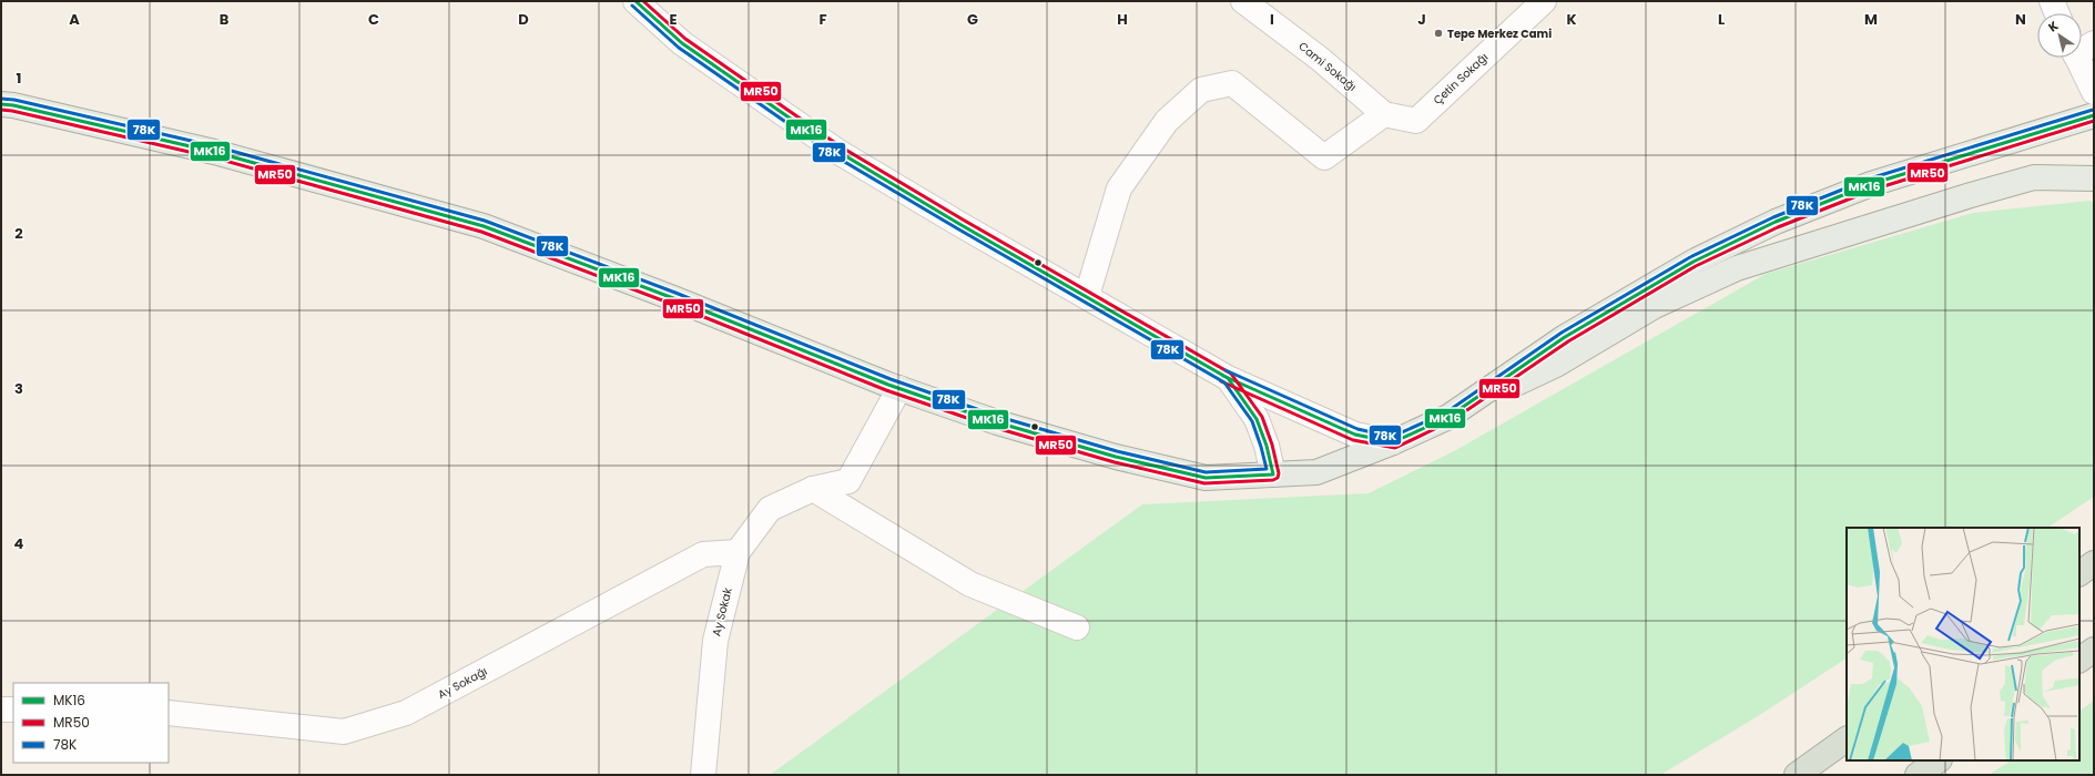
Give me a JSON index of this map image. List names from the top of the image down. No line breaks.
{"streets":{"street":["Cami Sokağı","Çetin Sokağı","Ay Sokak","Ay Sokağı"]},"crossings":[["Cami Sokağı","Çetin Sokağı"],["Ay Sokak","Ay Sokağı"]],"places":["Tepe Merkez Cami"],"lines":["transit line MK16","transit line MR50","transit line 78K"],"legend":["MK16","MR50","78K"],"north":"top left","grid":{"columns":["A","B","C","D","E","F","G","H","I","J","K","L","M","N"],"rows":["1","2","3","4"]}}
